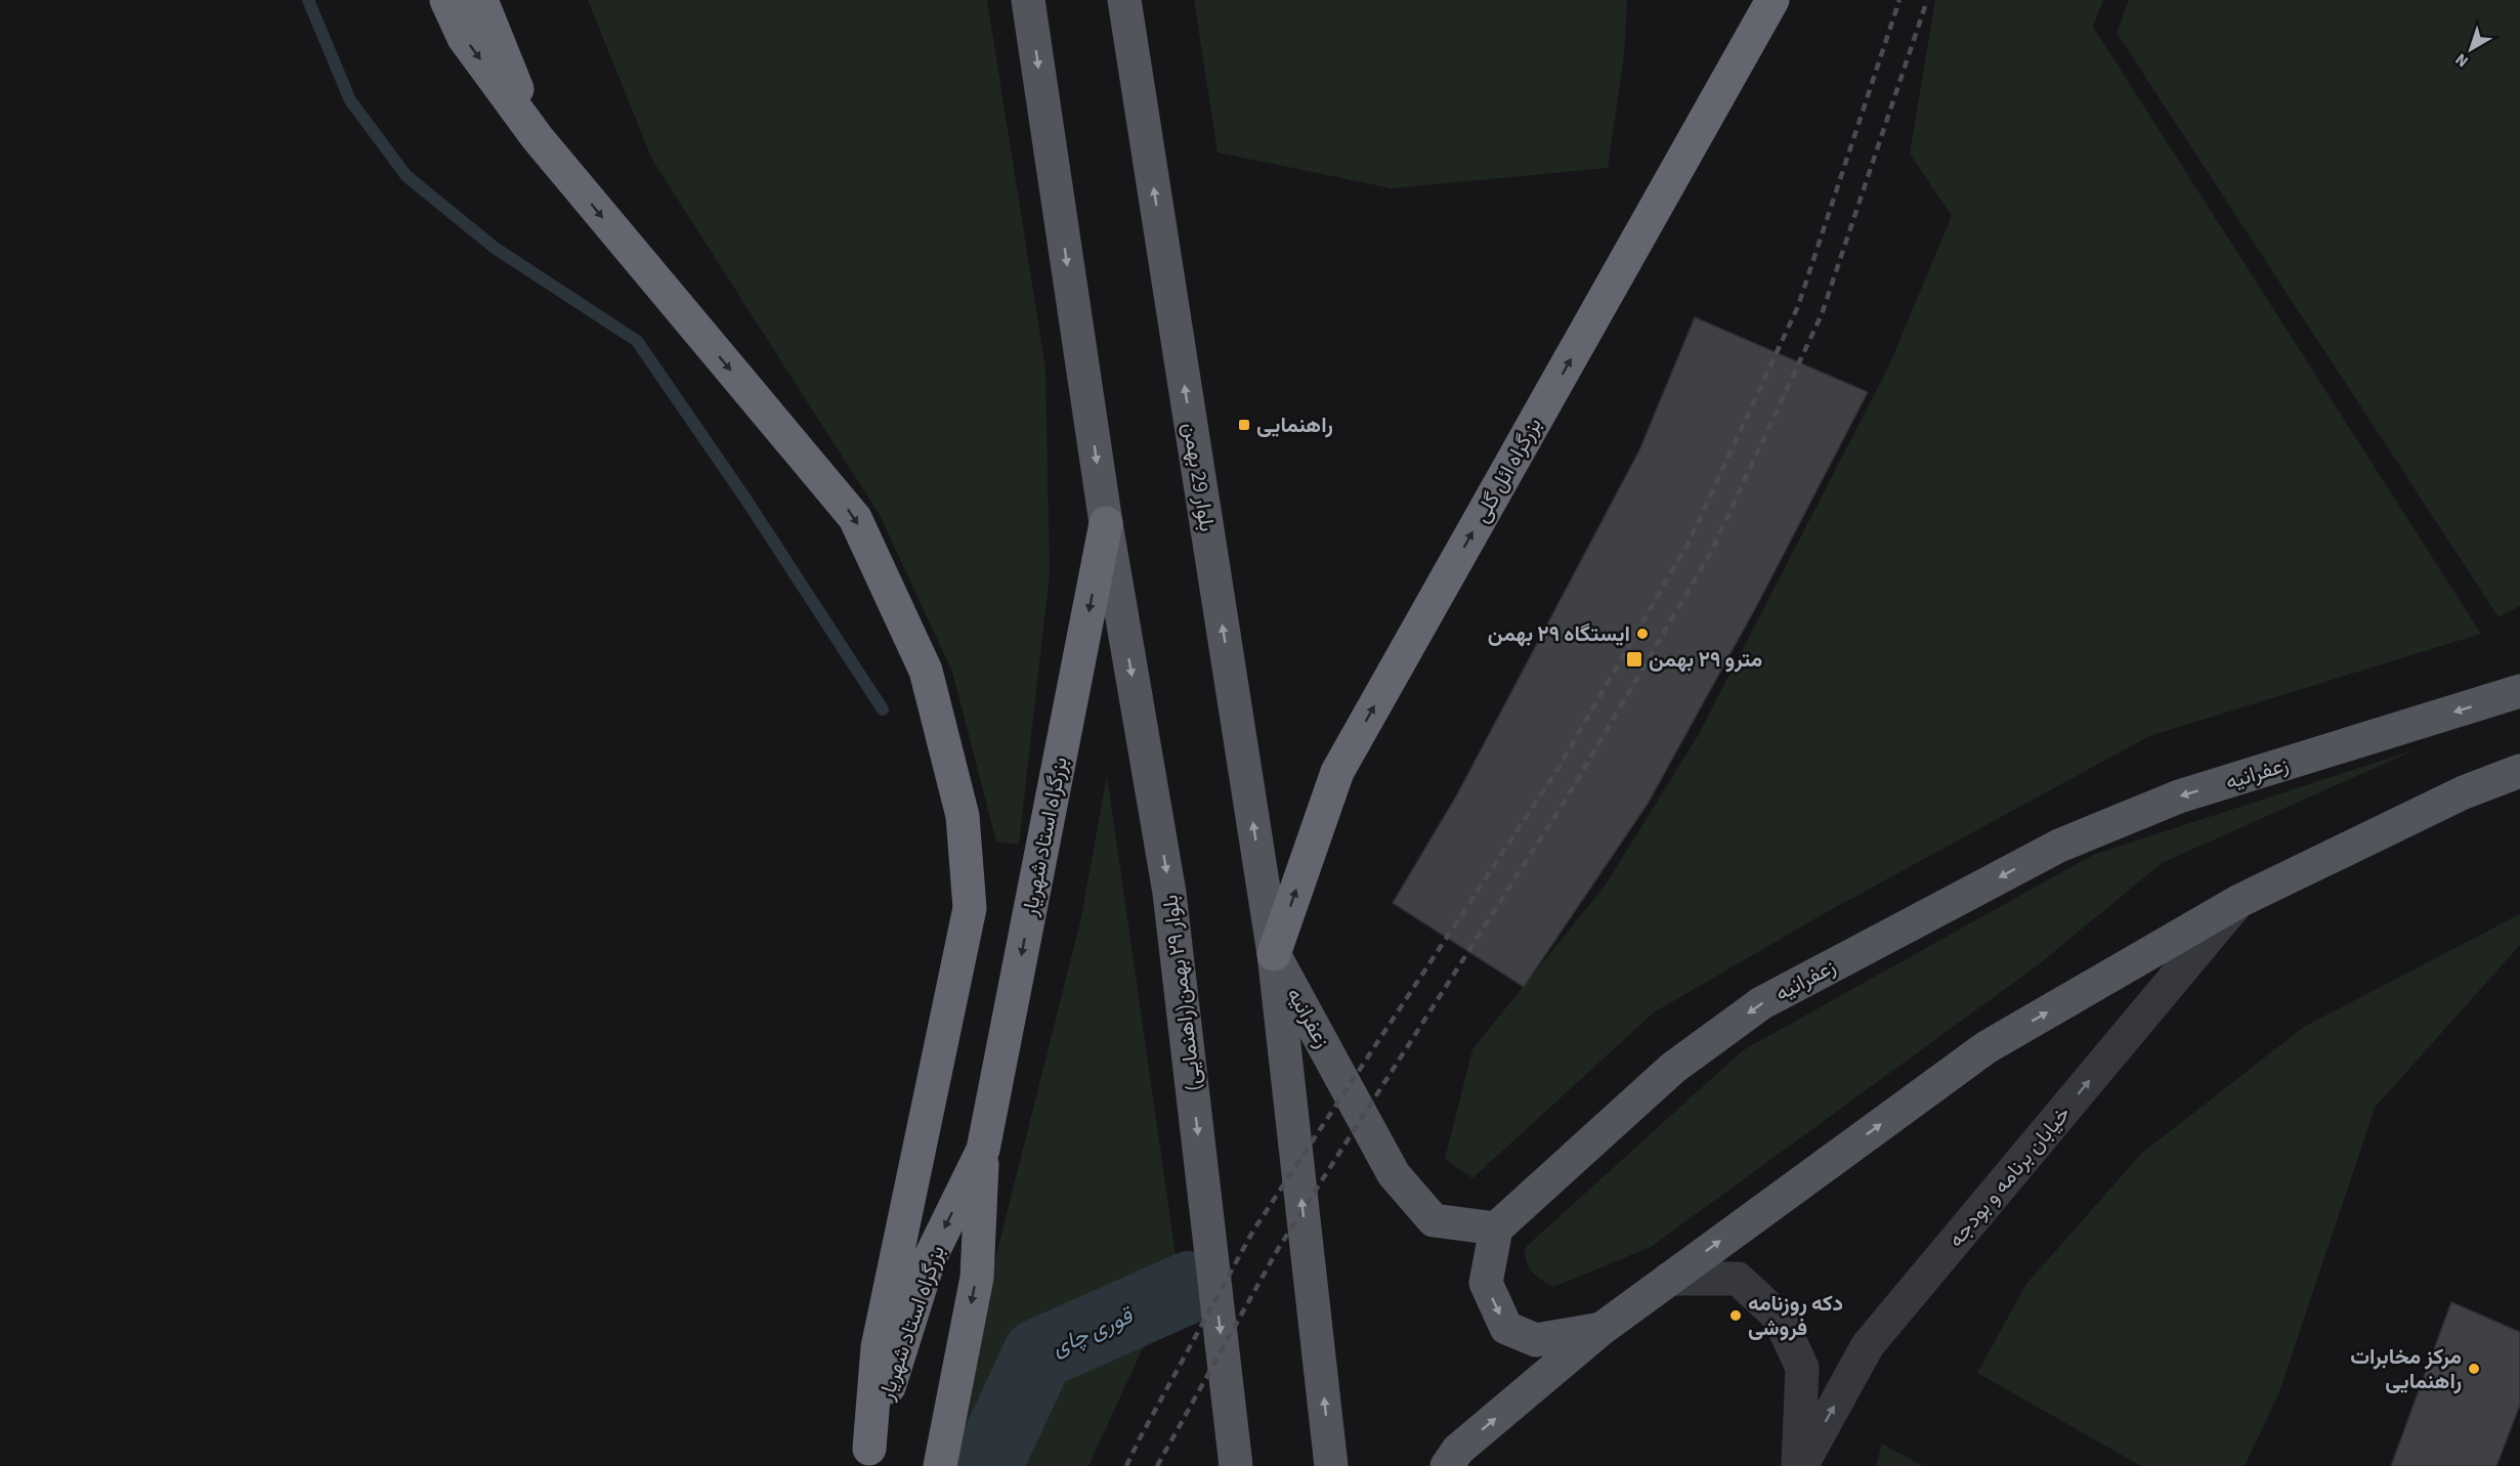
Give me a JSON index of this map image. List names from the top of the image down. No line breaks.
{"streets":{"highway":["بزرگراه ائل گلی","بزرگراه استاد شهریار"],"main road":["بلوار 29 بهمن","زعفرانیه","بلوار ٢٩ بهمن(راهنمایی)"],"street":["خیابان برنامه و بودجه"]},"crossings":[["بزرگراه ائل گلی","بلوار 29 بهمن"],["بزرگراه ائل گلی","زعفرانیه"],["بلوار 29 بهمن","زعفرانیه"],["بزرگراه استاد شهریار","بلوار ٢٩ بهمن(راهنمایی)"]],"one_way":["بزرگراه ائل گلی","بزرگراه استاد شهریار","خیابان برنامه و بودجه"],"water":["قوری چای"],"places":{"transit":["راهنمایی","مترو ۲۹ بهمن"],"other":["ایستگاه ۲۹ بهمن","دکه روزنامه فروشی","مرکز مخابرات راهنمایی"]},"north":"bottom left"}
